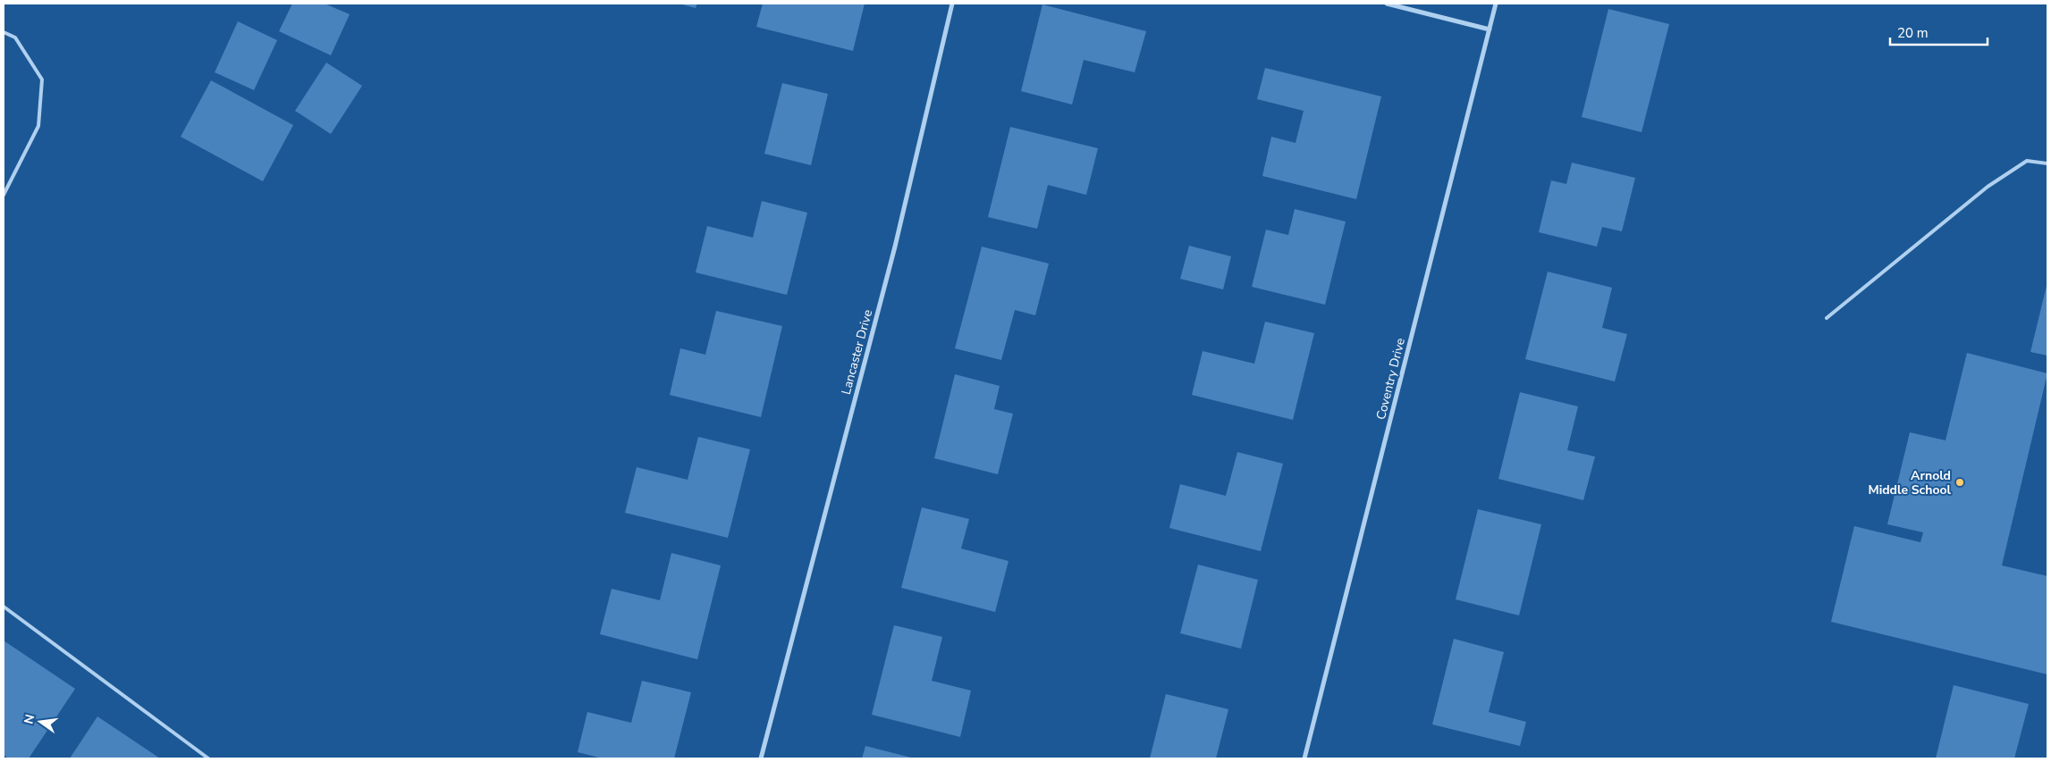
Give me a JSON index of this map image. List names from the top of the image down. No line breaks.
{"streets":{"street":["Lancaster Drive","Coventry Drive"]},"places":["Arnold Middle School"],"scale_bar":"20 m","north":"left"}
